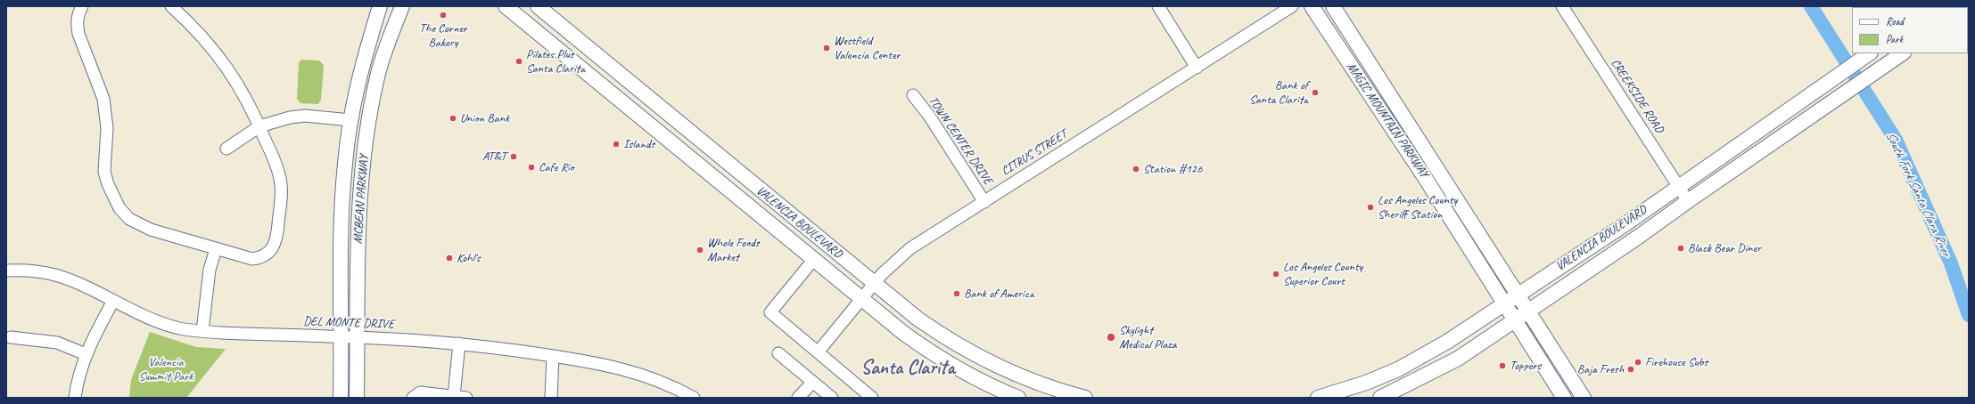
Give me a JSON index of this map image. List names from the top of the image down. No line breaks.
{"streets":{"main road":["MAGIC MOUNTAIN PARKWAY","MCBEAN PARKWAY","VALENCIA BOULEVARD"],"street":["CREEKSIDE ROAD","TOWN CENTER DRIVE","CITRUS STREET","DEL MONTE DRIVE"]},"crossings":[["CREEKSIDE ROAD","VALENCIA BOULEVARD"],["MAGIC MOUNTAIN PARKWAY","VALENCIA BOULEVARD"],["TOWN CENTER DRIVE","CITRUS STREET"],["CITRUS STREET","VALENCIA BOULEVARD"],["MCBEAN PARKWAY","DEL MONTE DRIVE"]],"districts":["Santa Clarita"],"water":["South Fork Santa Clara River"],"parks":["Valencia Summit Park"],"places":["The Corner Bakery","Westfield Valencia Center","Pilates Plus Santa Clarita","Bank of Santa Clarita","Union Bank","Islands","AT&T","Cafe Rio","Station #126","Los Angeles County Sheriff Station","Black Bear Diner","Whole Foods Market","Kohl's","Los Angeles County Superior Court","Bank of America","Skylight Medical Plaza","Firehouse Subs","Toppers","Baja Fresh"],"legend":["Road","Park"]}
